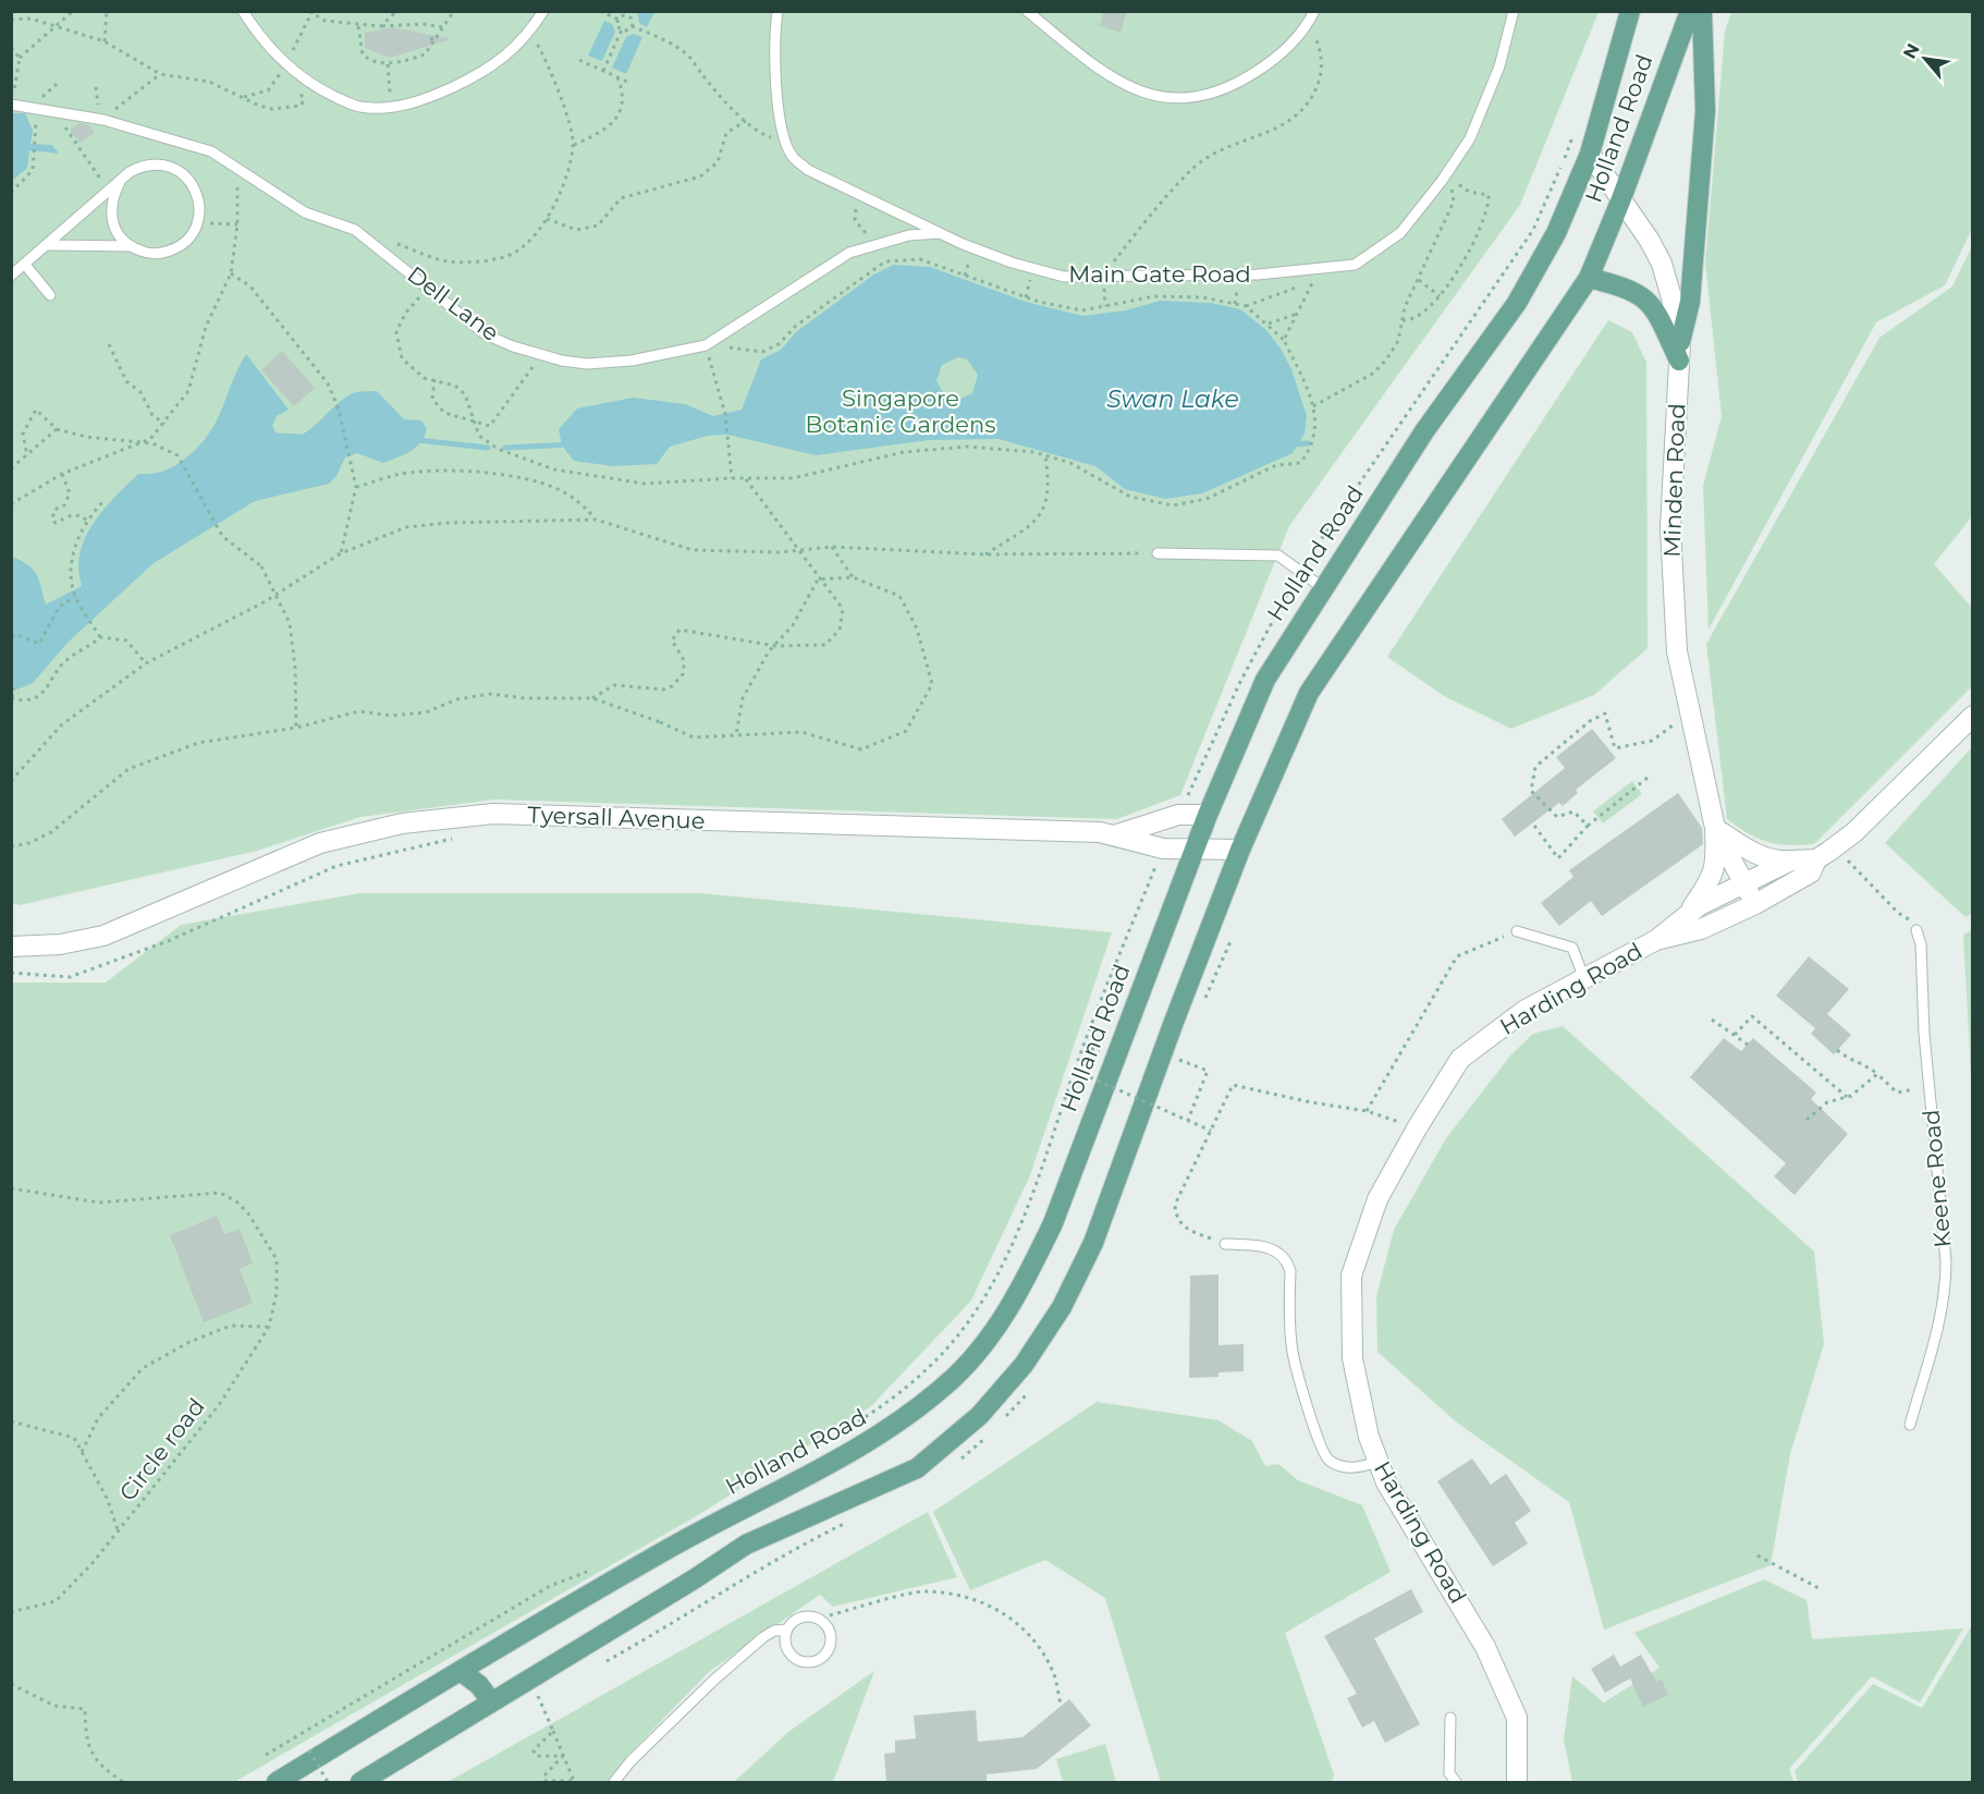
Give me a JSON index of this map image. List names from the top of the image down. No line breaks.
{"streets":{"main road":["Holland Road"],"street":["Minden Road","Tyersall Avenue","Harding Road"],"lane":["Main Gate Road","Dell Lane","Keene Road"],"path":["Circle road"]},"crossings":[["Holland Road","Minden Road"],["Holland Road","Tyersall Avenue"],["Main Gate Road","Dell Lane"],["Minden Road","Harding Road"]],"water":["Swan Lake"],"parks":["Singapore Botanic Gardens"],"north":"top left"}
